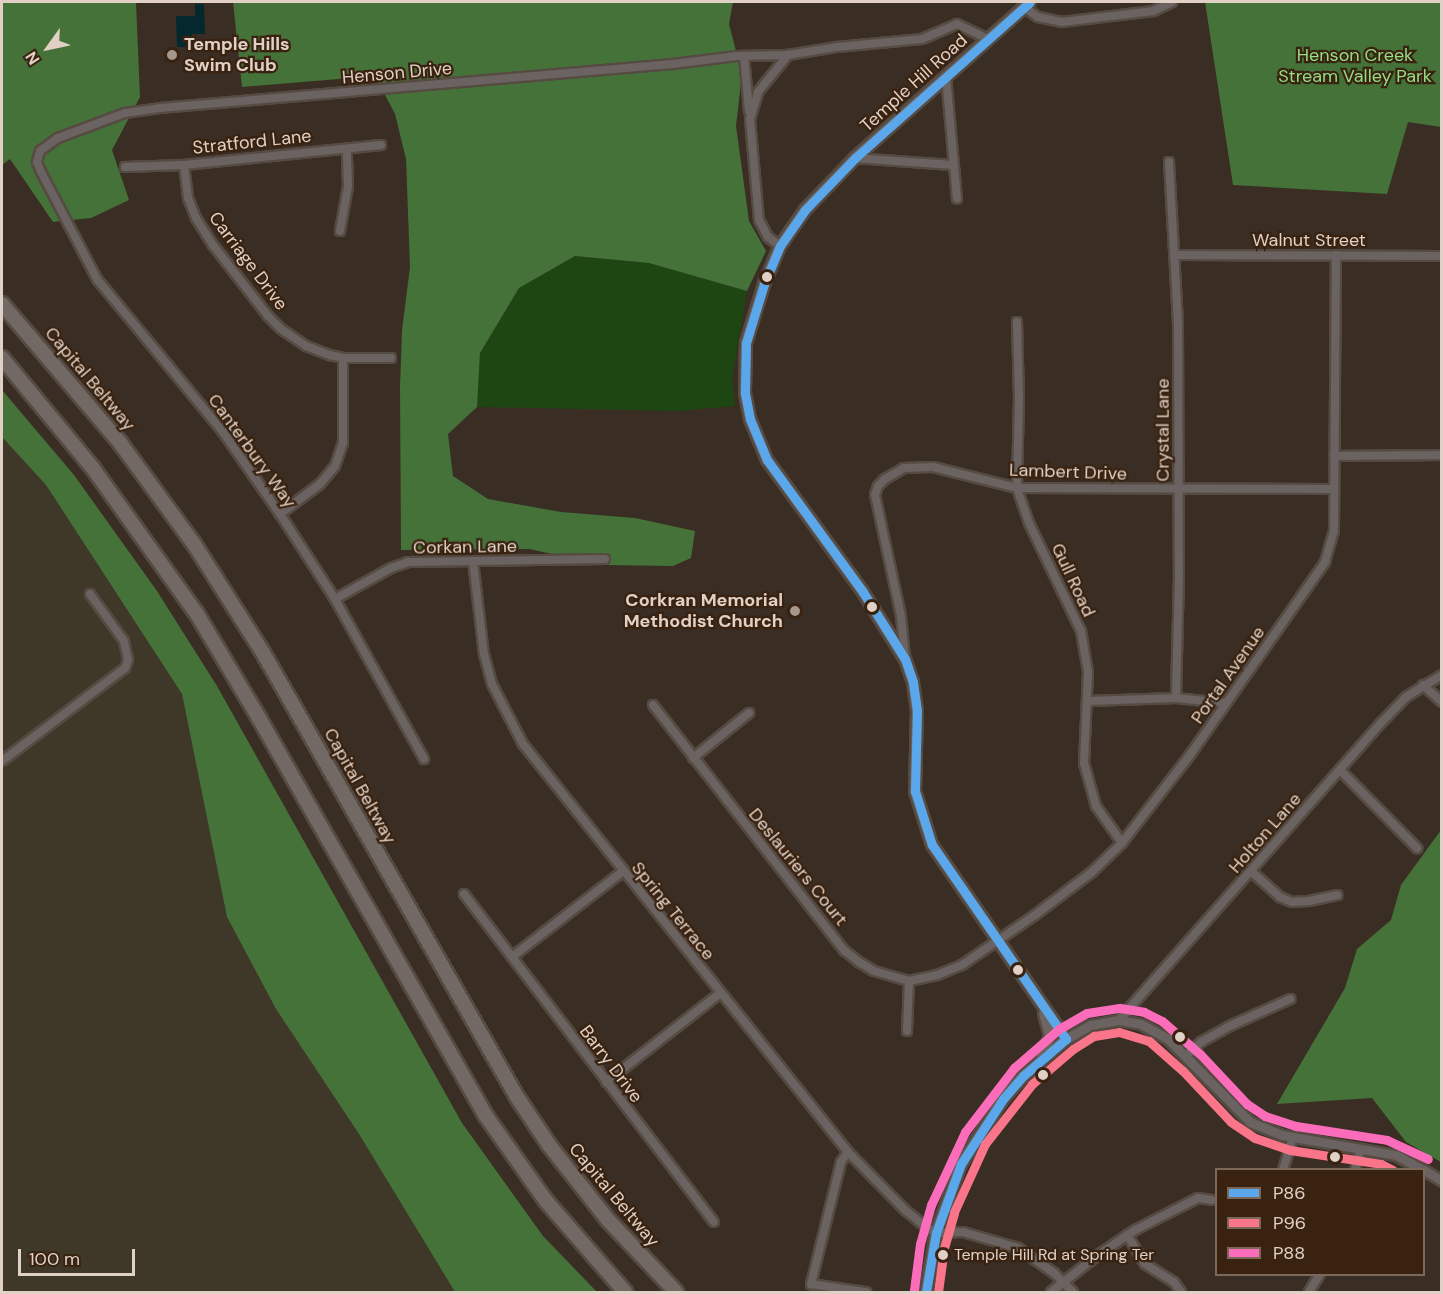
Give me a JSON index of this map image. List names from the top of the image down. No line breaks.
{"streets":{"highway":["Capital Beltway"],"main road":["Temple Hill Road"],"street":["Henson Drive","Stratford Lane","Walnut Street","Carriage Drive","Crystal Lane","Canterbury Way","Lambert Drive","Corkan Lane","Gull Road","Portal Avenue","Holton Lane","Deslauriers Court","Spring Terrace","Barry Drive"]},"crossings":[["Henson Drive","Temple Hill Road"],["Henson Drive","Canterbury Way"],["Temple Hill Road","Lambert Drive"],["Temple Hill Road","Portal Avenue"],["Stratford Lane","Carriage Drive"],["Walnut Street","Crystal Lane"],["Walnut Street","Portal Avenue"],["Crystal Lane","Lambert Drive"],["Canterbury Way","Corkan Lane"],["Lambert Drive","Gull Road"],["Lambert Drive","Portal Avenue"],["Corkan Lane","Spring Terrace"],["Gull Road","Portal Avenue"],["Portal Avenue","Deslauriers Court"]],"parks":["Henson Creek Stream Valley Park"],"places":["Temple Hills Swim Club","Corkran Memorial Methodist Church","Temple Hill Rd at Spring Ter"],"lines":["transit line P86","transit line P88","transit line P96"],"legend":["P86","P96","P88"],"scale_bar":"100 m","north":"bottom left"}
